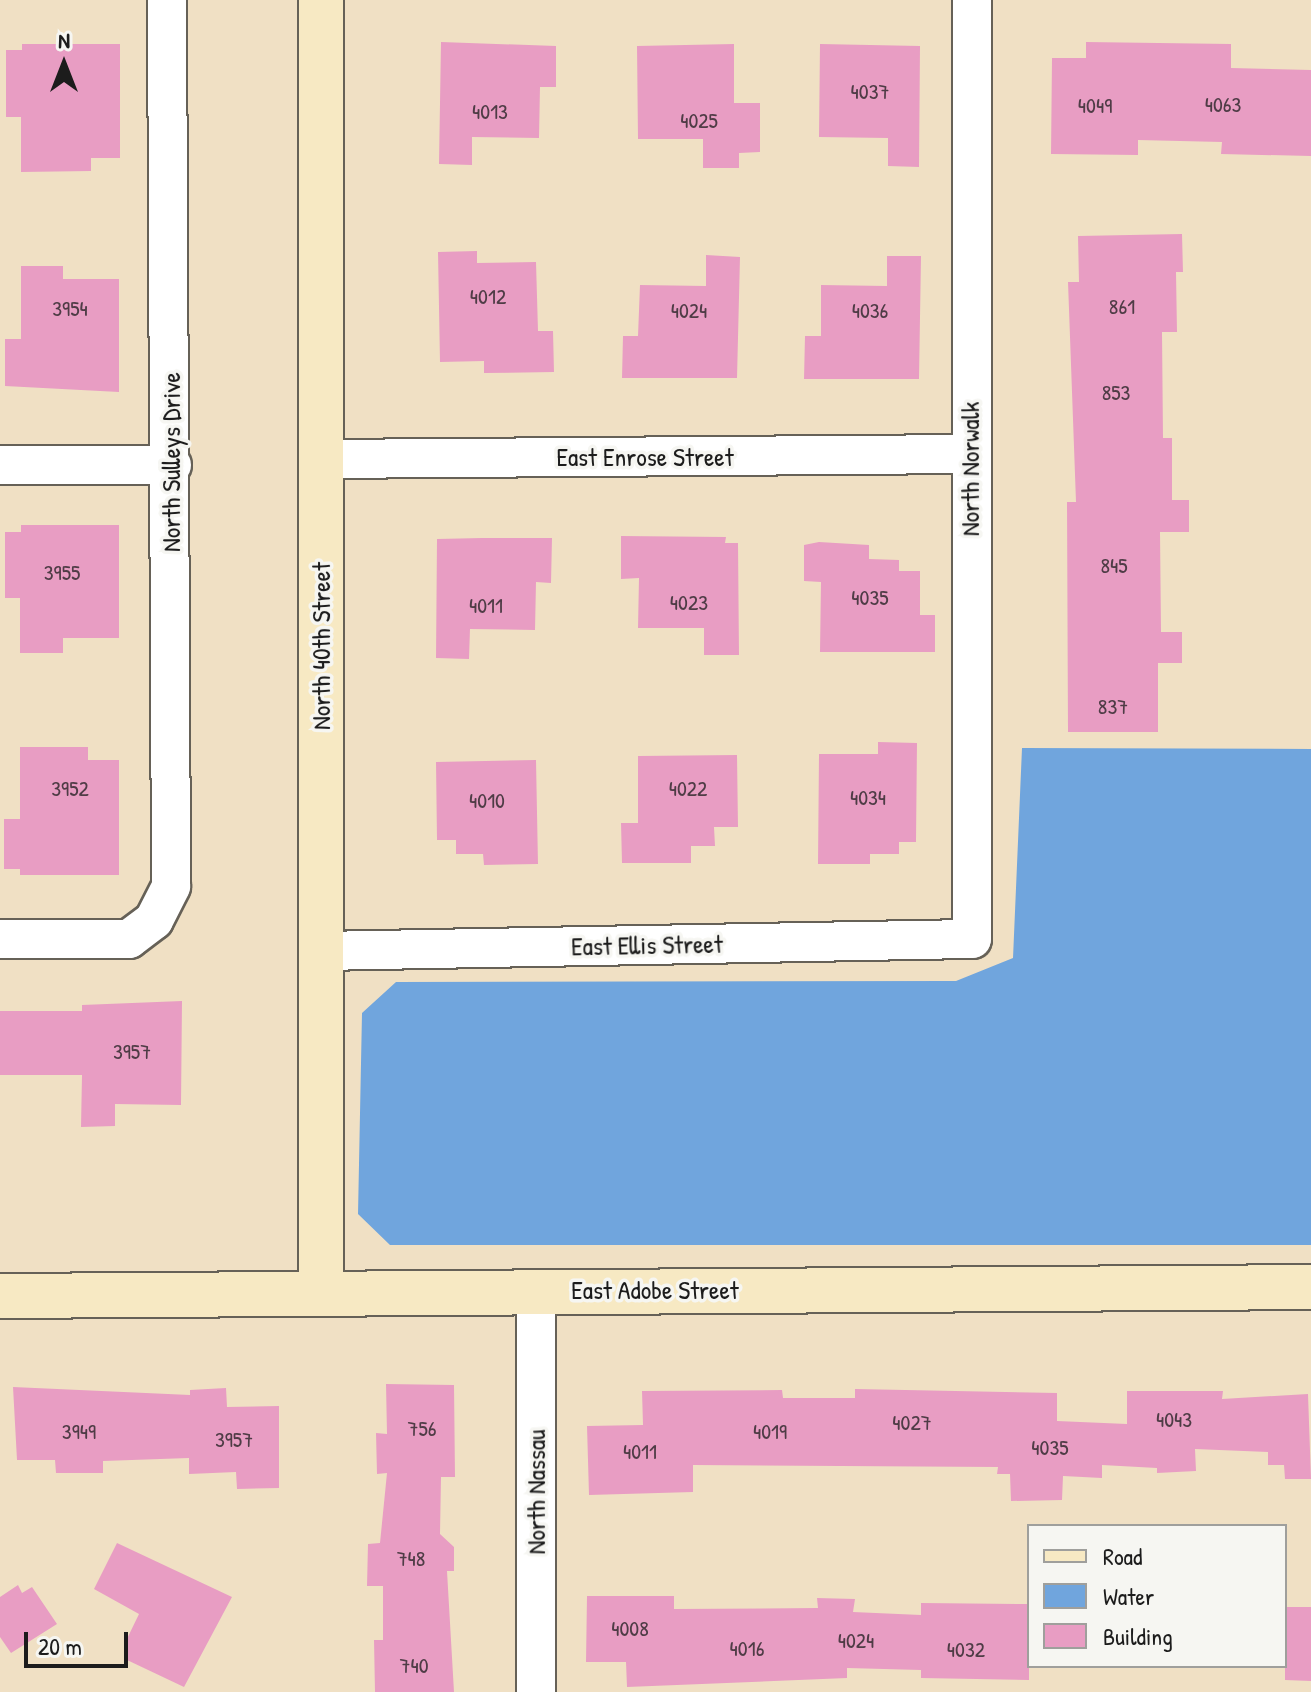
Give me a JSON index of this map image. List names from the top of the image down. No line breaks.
{"streets":{"street":["East Enrose Street","North Sulleys Drive","North Norwalk","North 40th Street","East Ellis Street","East Adobe Street","North Nassau"]},"crossings":[["East Enrose Street","North Norwalk"],["East Enrose Street","North 40th Street"],["North Norwalk","East Ellis Street"],["North 40th Street","East Ellis Street"],["North 40th Street","East Adobe Street"],["East Adobe Street","North Nassau"]],"house_numbers":["4037","4063","4049","4013","4025","4012","861","3954","4024","4036","853","845","3955","4035","4023","4011","837","3952","4022","4034","4010","3957","4043","4027","756","3949","4019","3957","4035","4011","748","4008","4024","4016","4032","740"],"legend":["Road","Water","Building"],"scale_bar":"20 m","north":"top"}
